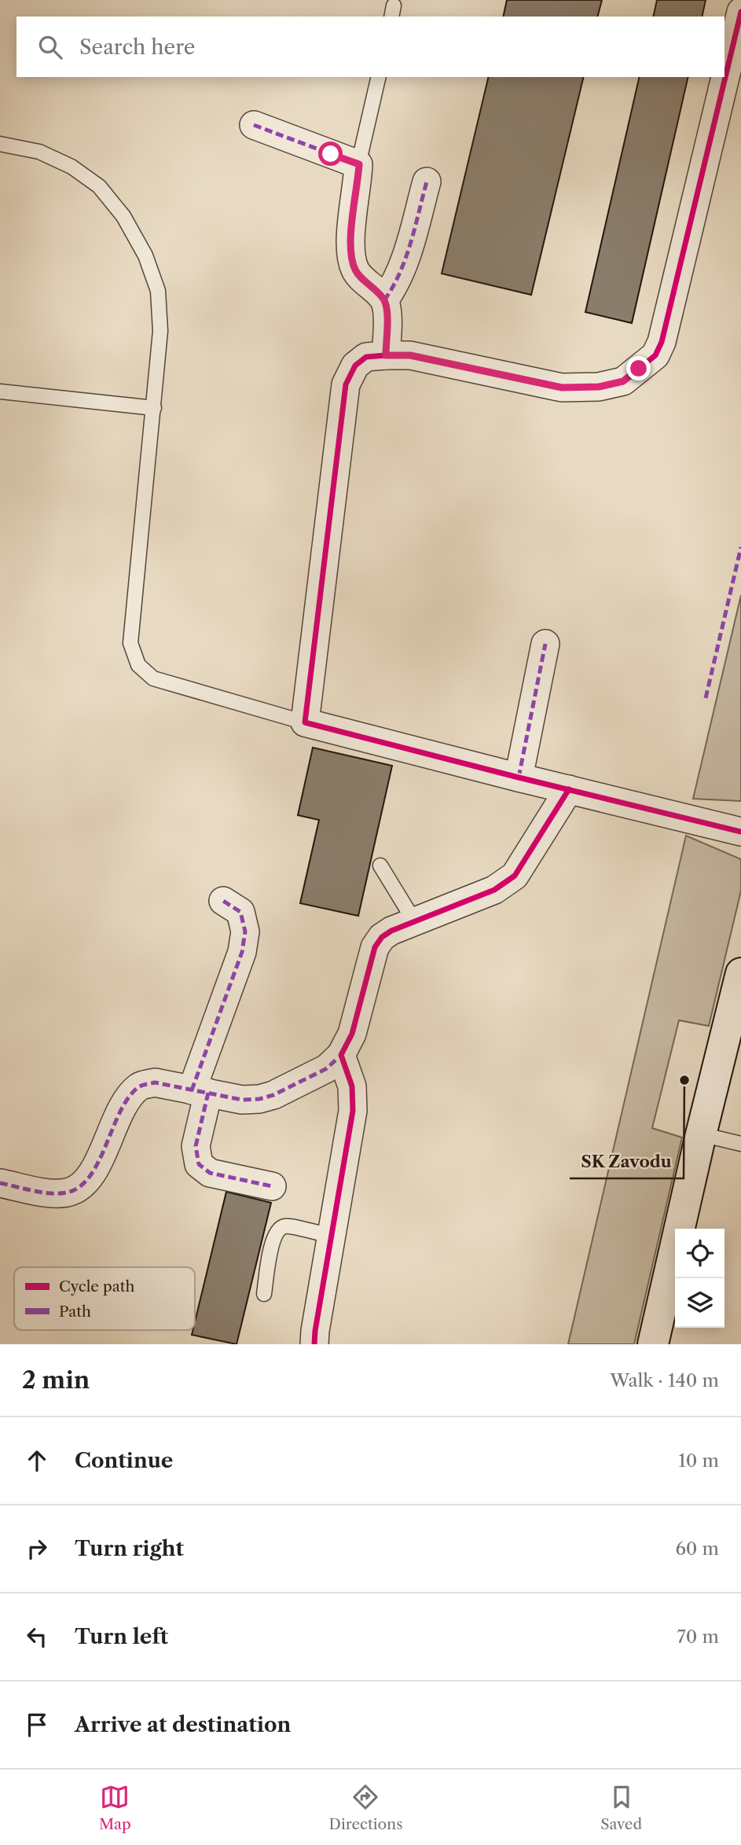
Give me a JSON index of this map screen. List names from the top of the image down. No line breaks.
{"places":["SK Zavodu"],"legend":["Cycle path","Path"],"page":{"search":"Search here","heading":["2 min","Walk · 140 m"],"list":[["Continue","10 m"],["Turn right","60 m"],["Turn left","70 m"],"Arrive at destination"],"nav":["Map","Directions","Saved"]}}
